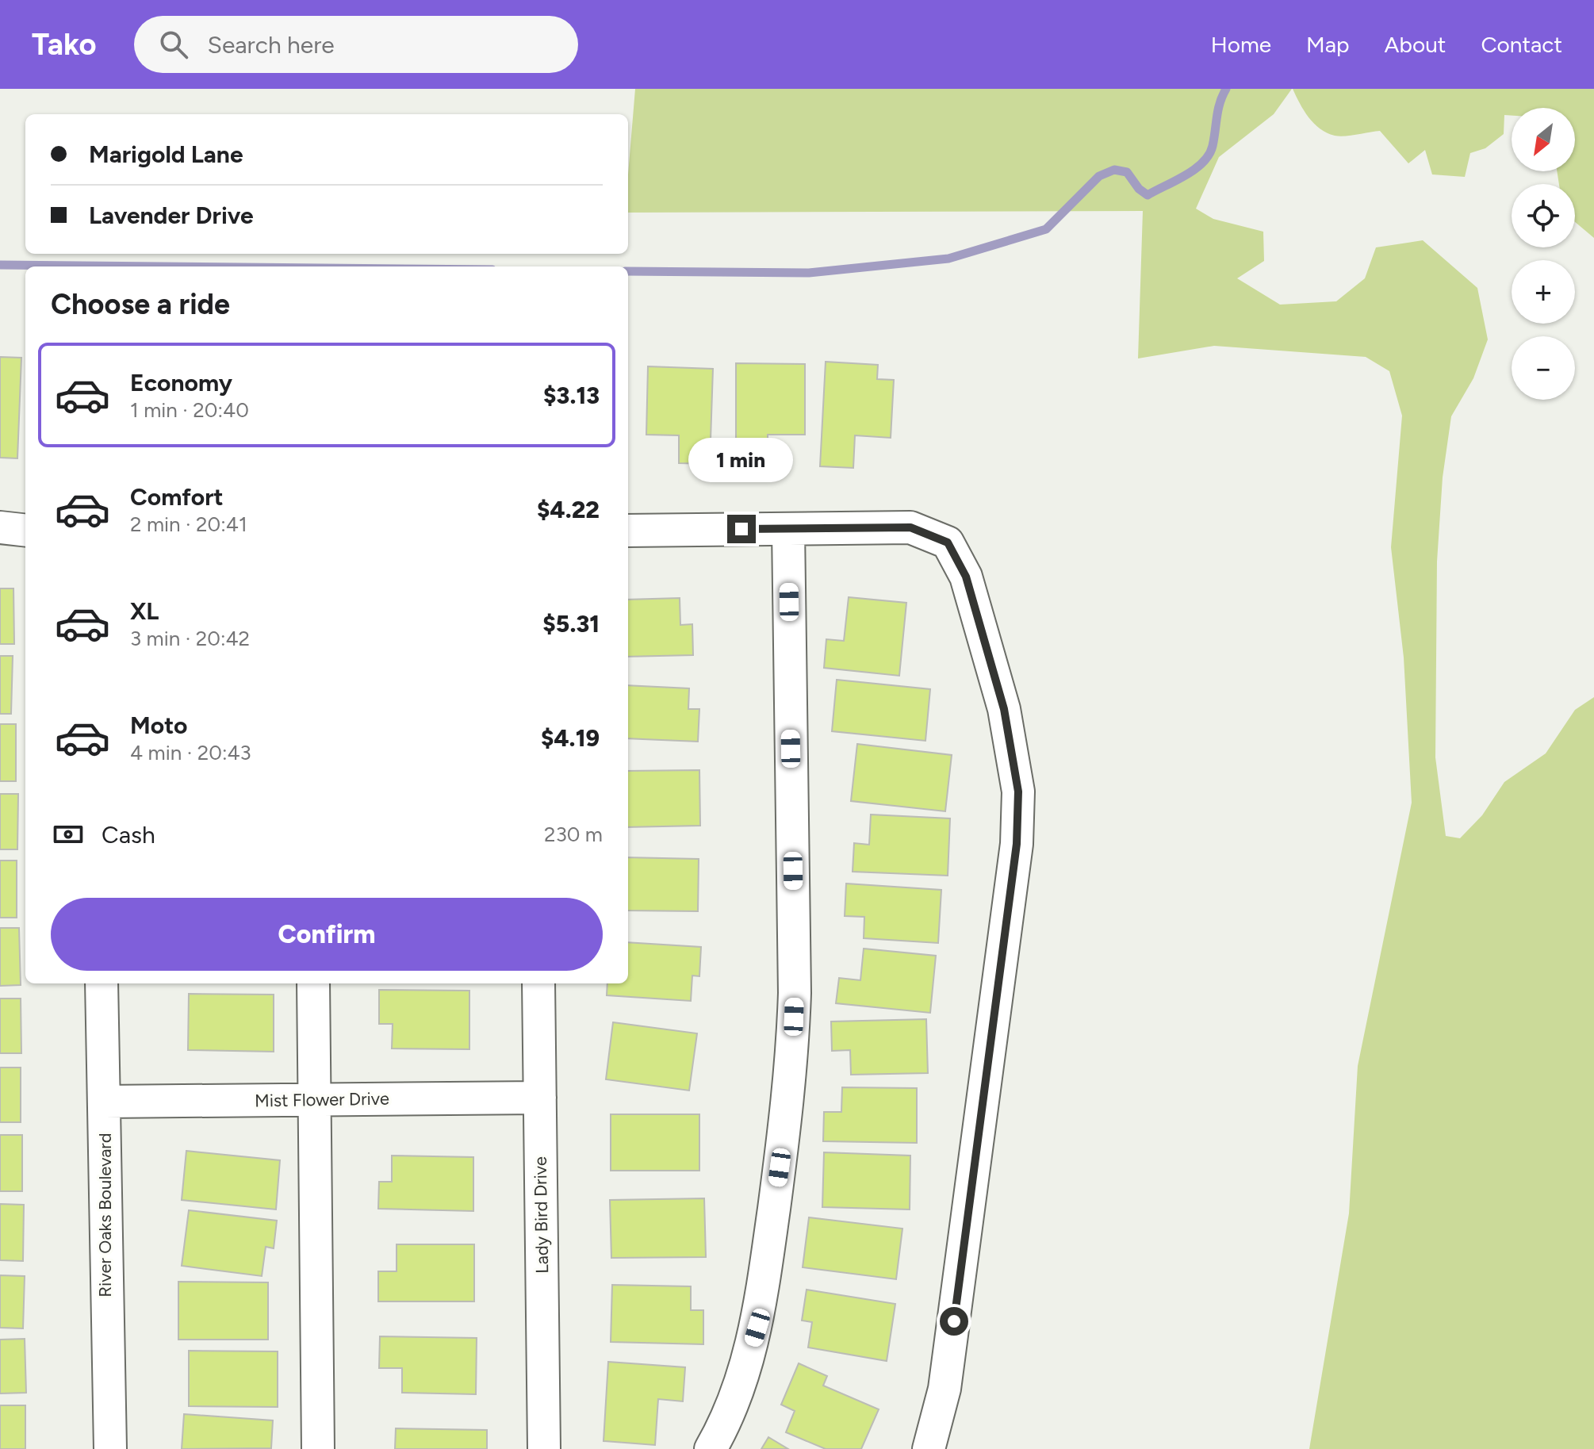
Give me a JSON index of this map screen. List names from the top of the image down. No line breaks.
{"streets":{"street":["Mist Flower Drive","River Oaks Boulevard","Lady Bird Drive"]},"crossings":[["Mist Flower Drive","River Oaks Boulevard"],["Mist Flower Drive","Lady Bird Drive"]],"north":"bottom left","page":{"header":"Tako","search":"Search here","nav":["Home","Map","About","Contact"],"map_buttons":["+","−"],"banner":["Marigold Lane","Lavender Drive"],"heading":"Choose a ride","list":[{"name":"Economy","note":"1 min · 20:40","value":"$3.13"},{"name":"Comfort","note":"2 min · 20:41","value":"$4.22"},{"name":"XL","note":"3 min · 20:42","value":"$5.31"},{"name":"Moto","note":"4 min · 20:43","value":"$4.19"}],"bubble":"1 min","pay":["Cash","230 m"],"buttons":"Confirm"}}
